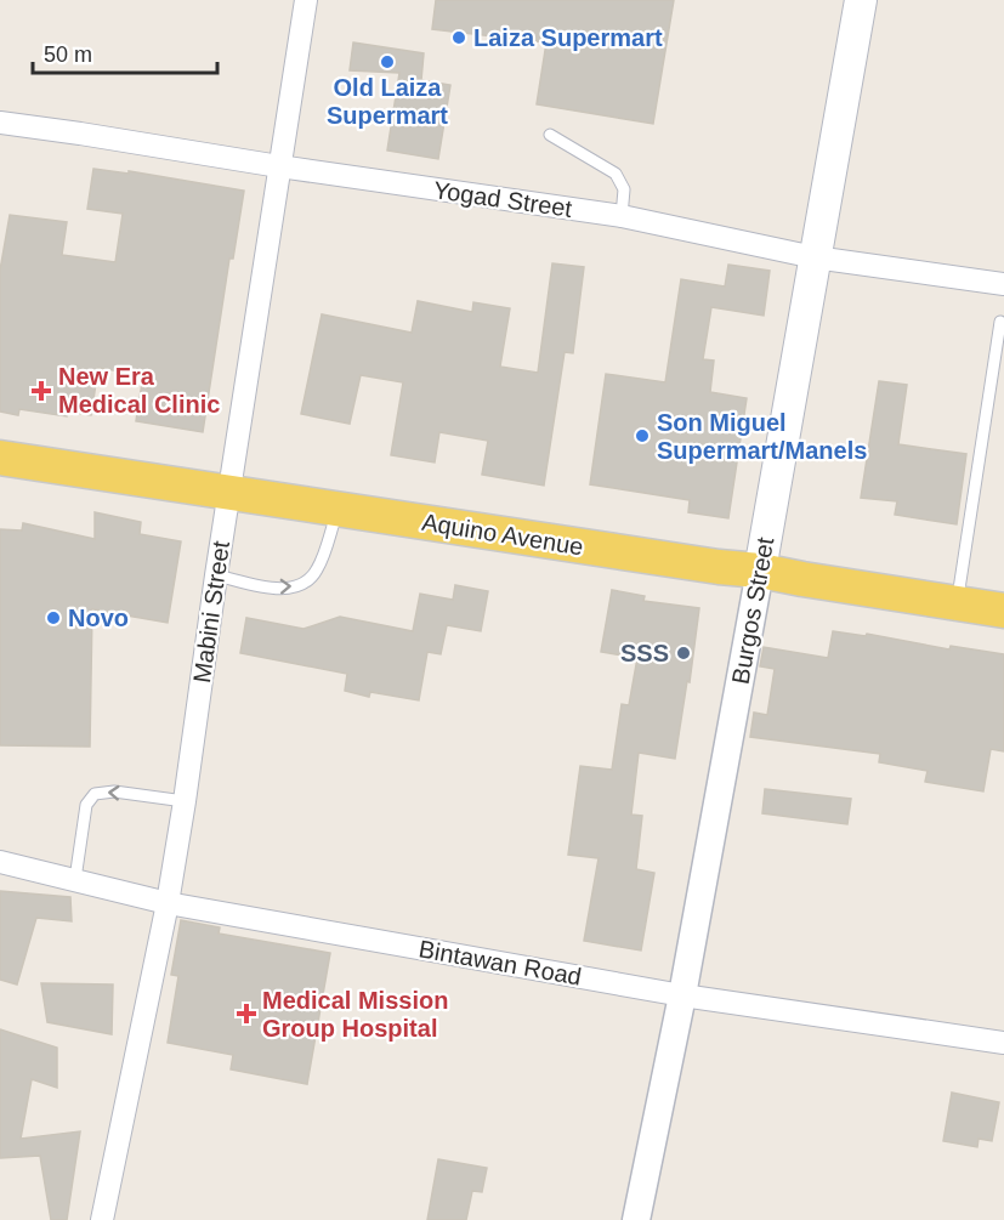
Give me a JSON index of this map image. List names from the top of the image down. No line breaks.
{"streets":{"main road":["Aquino Avenue","Burgos Street"],"street":["Yogad Street","Mabini Street","Bintawan Road"]},"crossings":[["Yogad Street","Burgos Street"],["Yogad Street","Mabini Street"],["Aquino Avenue","Burgos Street"],["Aquino Avenue","Mabini Street"],["Burgos Street","Bintawan Road"],["Mabini Street","Bintawan Road"]],"places":{"other":["Laiza Supermart","Old Laiza Supermart","Son Miguel Supermart/Manels","Novo","SSS"],"health":["New Era Medical Clinic","Medical Mission Group Hospital"]},"scale_bar":"50 m"}
